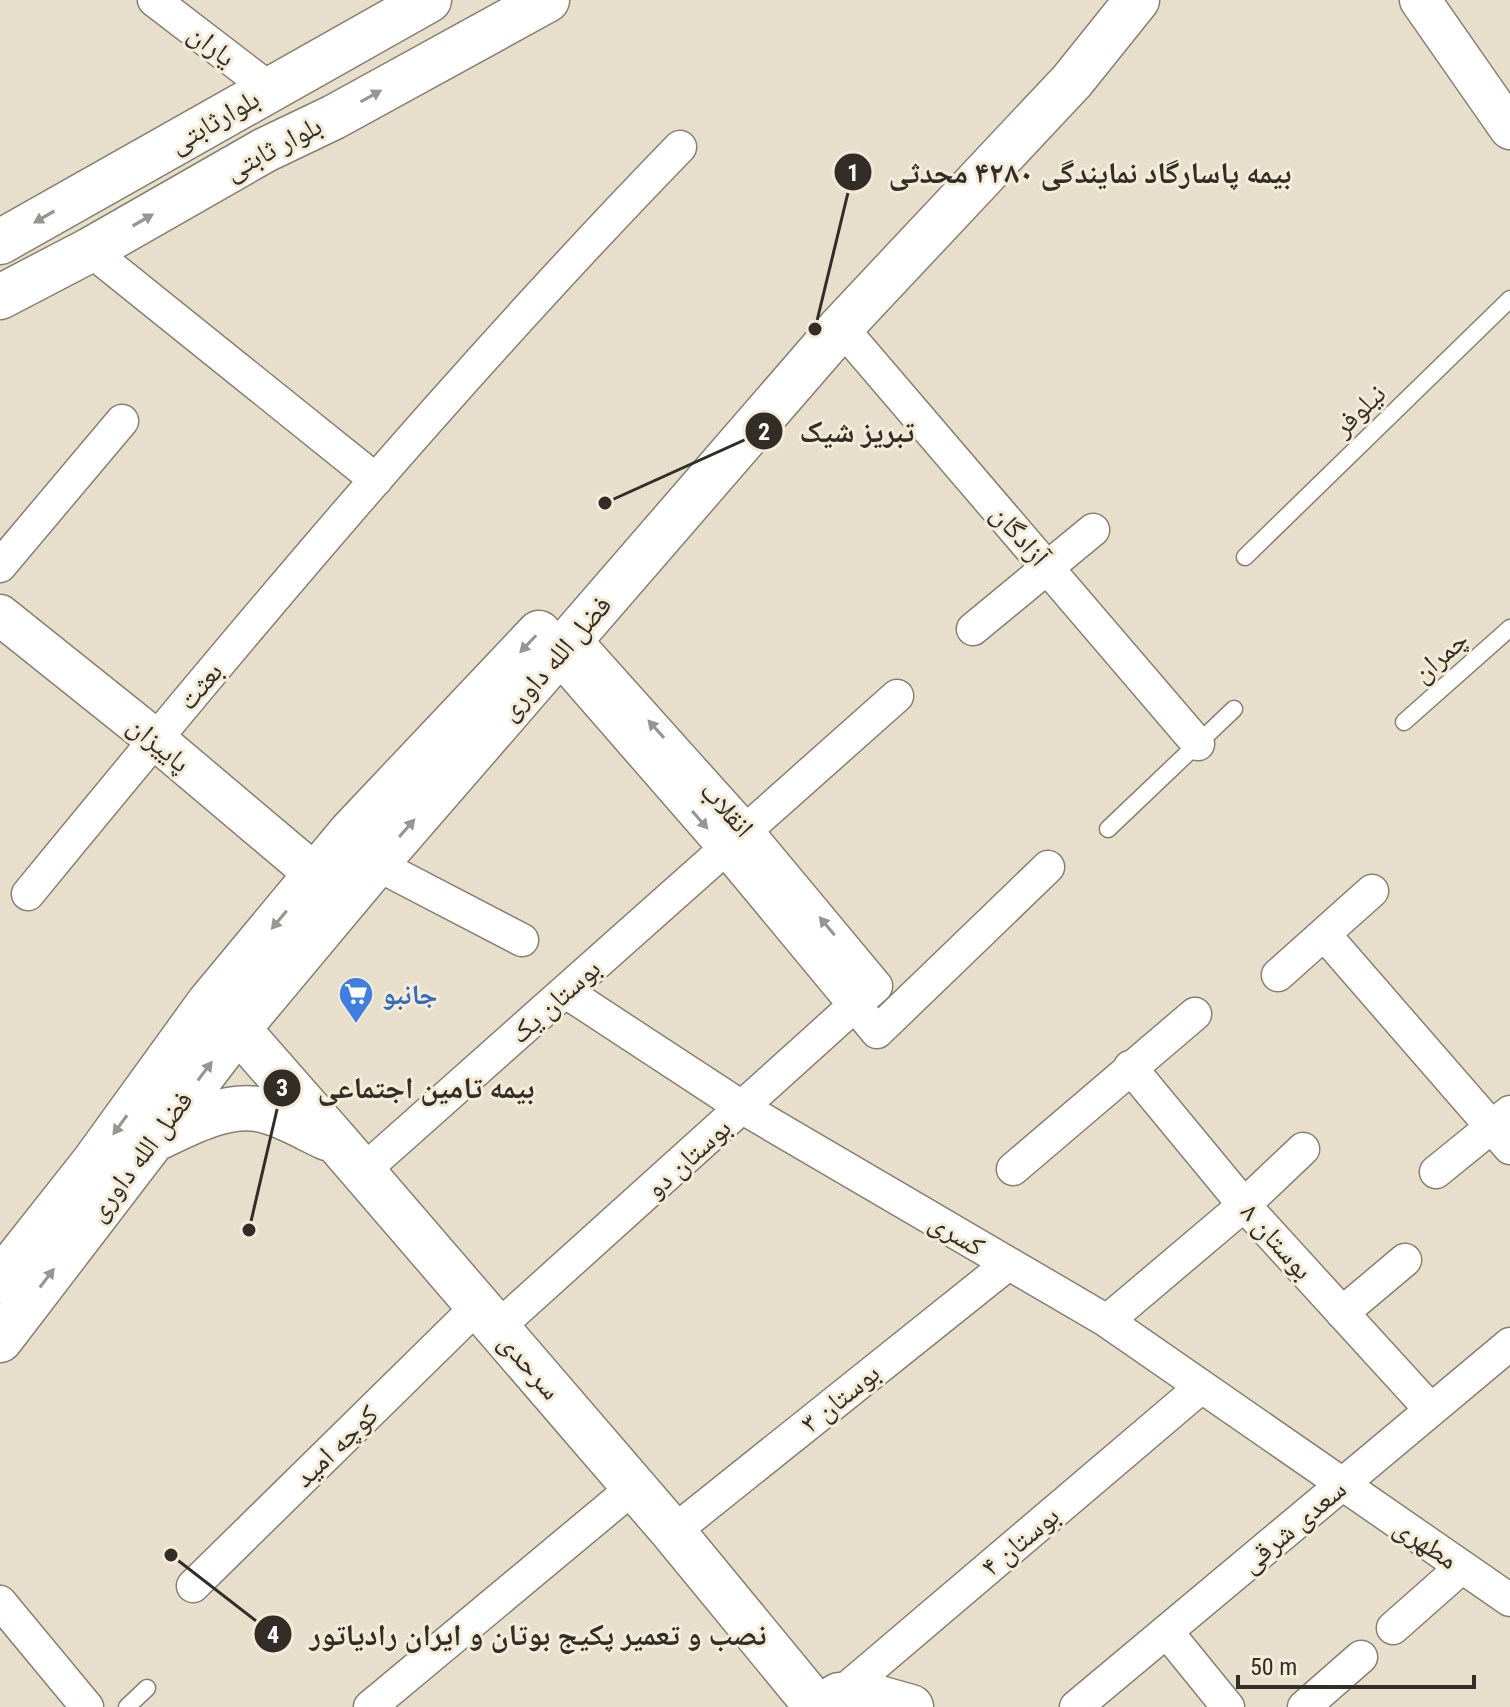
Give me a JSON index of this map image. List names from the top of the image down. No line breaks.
{"streets":{"main road":["بلوارثابتی","بلوار ثابتی","فضل الله داوری","سرحدی"],"street":["یاران","آزادگان","بعثت","پاییزان","انقلاب","بوستان یک","بوستان دو","کسری","بوستان ۸","بوستان ۳","کوچه امید","سعدی شرقی","بوستان ۴","مطهری"],"lane":["نیلوفر","چمران"]},"crossings":[["یاران","بلوارثابتی"],["آزادگان","فضل الله داوری"],["فضل الله داوری","پاییزان"],["فضل الله داوری","انقلاب"],["فضل الله داوری","سرحدی"],["بعثت","پاییزان"],["انقلاب","بوستان یک"],["انقلاب","بوستان دو"],["بوستان یک","کسری"],["بوستان یک","سرحدی"],["بوستان دو","کسری"],["بوستان دو","سرحدی"],["بوستان دو","کوچه امید"],["کسری","بوستان ۳"],["کسری","سعدی شرقی"],["کسری","بوستان ۴"],["کسری","مطهری"],["بوستان ۸","سعدی شرقی"],["سرحدی","بوستان ۳"],["سرحدی","کوچه امید"],["سرحدی","بوستان ۴"],["سعدی شرقی","مطهری"]],"one_way":["بلوارثابتی","بلوار ثابتی"],"places":{"other":["بیمه پاسارگاد نمایندگی ۴۲۸۰ محدثی","تبریز شیک","بیمه تامین اجتماعی","نصب و تعمیر پکیج بوتان و ایران رادیاتور"],"supermarket":["جانبو"]},"scale_bar":"50 m"}
